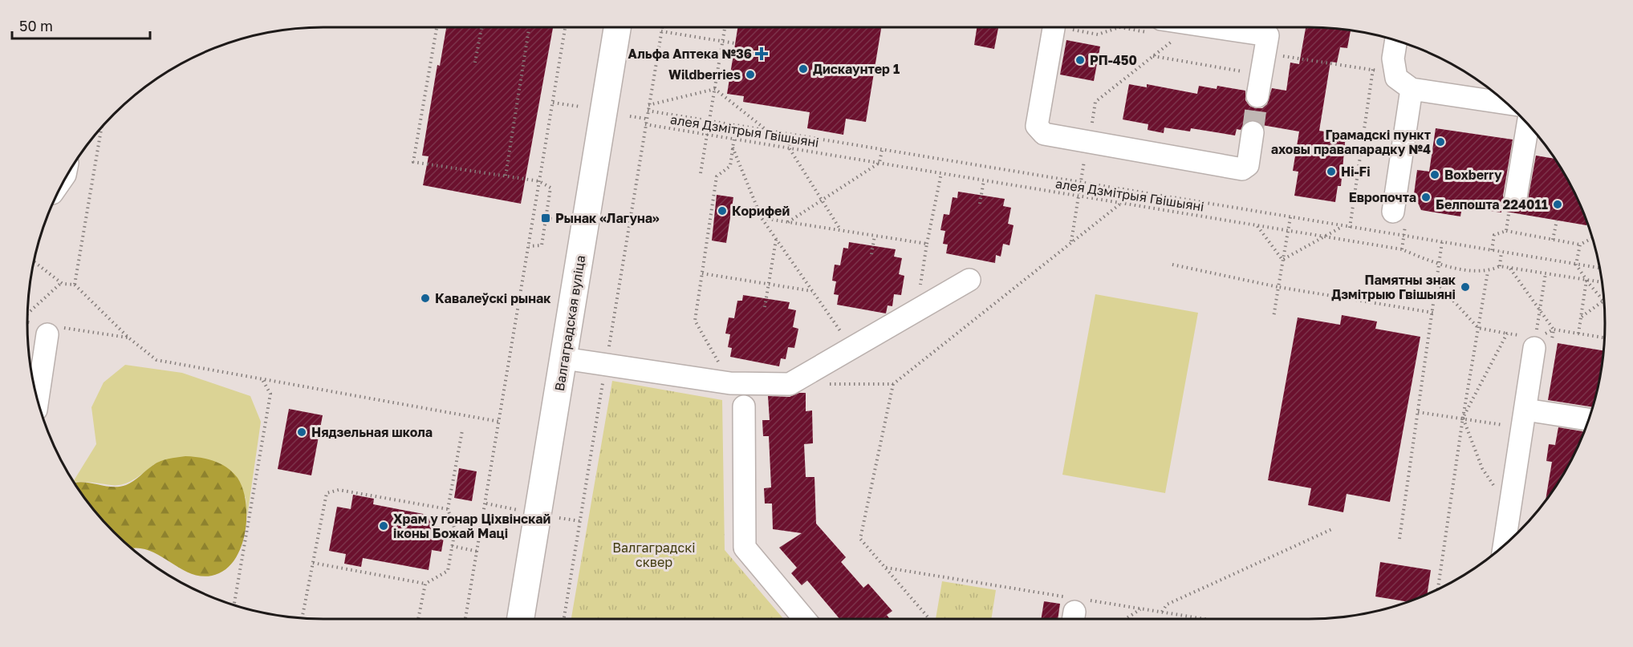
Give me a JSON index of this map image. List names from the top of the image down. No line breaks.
{"streets":{"main road":["Валгаградская вуліца"],"path":["алея Дзмітрыя Гвішыяні"]},"parks":["Валгаградскі сквер"],"places":{"health":["Альфа Аптека №36"],"other":["РП-450","Дискаунтер 1","Wildberries","Грамадскі пункт аховы правапарадку №4","Hi-Fi","Boxberry","Европочта","Белпошта 224011","Корифей","Памятны знак Дзмітрыю Гвішыяні","Кавалеўскі рынак","Нядзельная школа","Храм у гонар Ціхвінскай іконы Божай Маці"],"transit":["Рынак «Лагуна»"]},"scale_bar":"50 m"}
